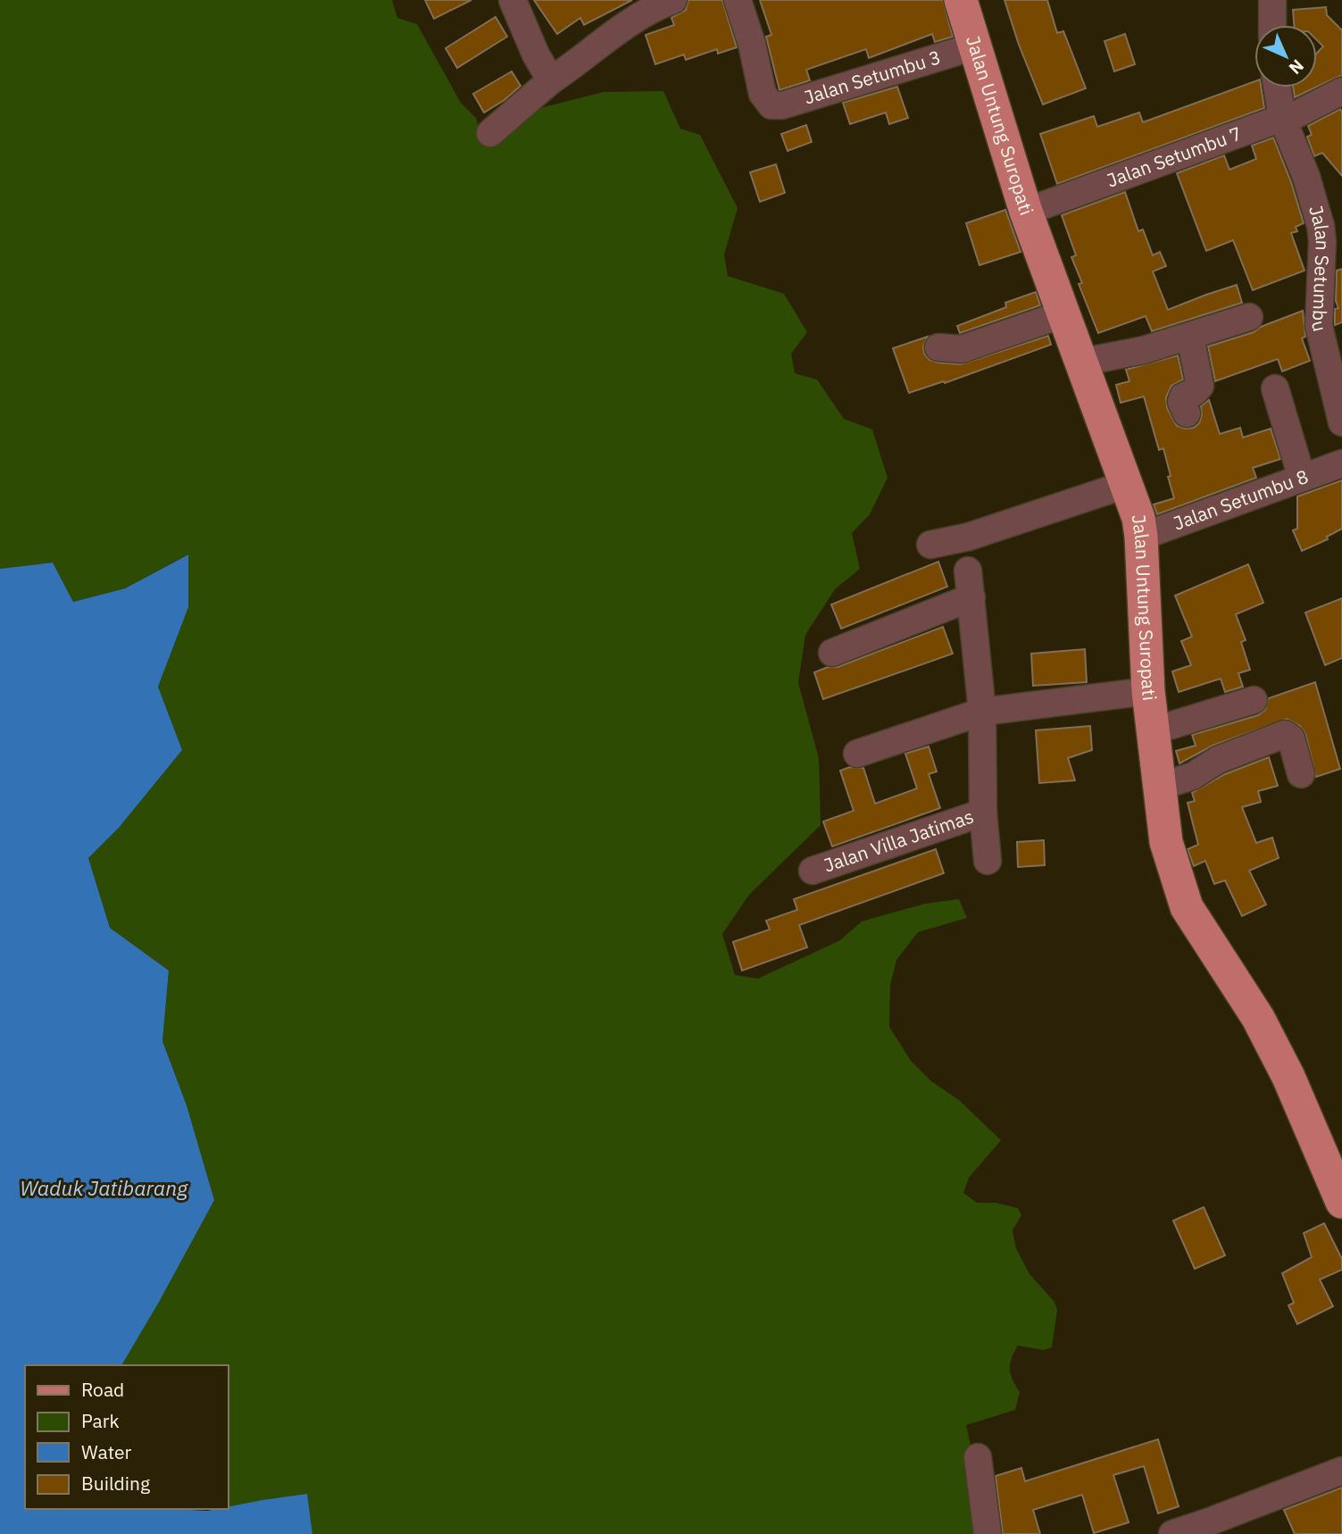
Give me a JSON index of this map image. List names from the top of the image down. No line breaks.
{"streets":{"main road":["Jalan Untung Suropati"],"street":["Jalan Setumbu 3","Jalan Setumbu 7","Jalan Setumbu","Jalan Setumbu 8","Jalan Villa Jatimas"]},"crossings":[["Jalan Setumbu 3","Jalan Untung Suropati"],["Jalan Untung Suropati","Jalan Setumbu 7"],["Jalan Untung Suropati","Jalan Setumbu 8"],["Jalan Setumbu 7","Jalan Setumbu"]],"water":["Waduk Jatibarang"],"legend":["Road","Park","Water","Building"],"north":"bottom right"}
